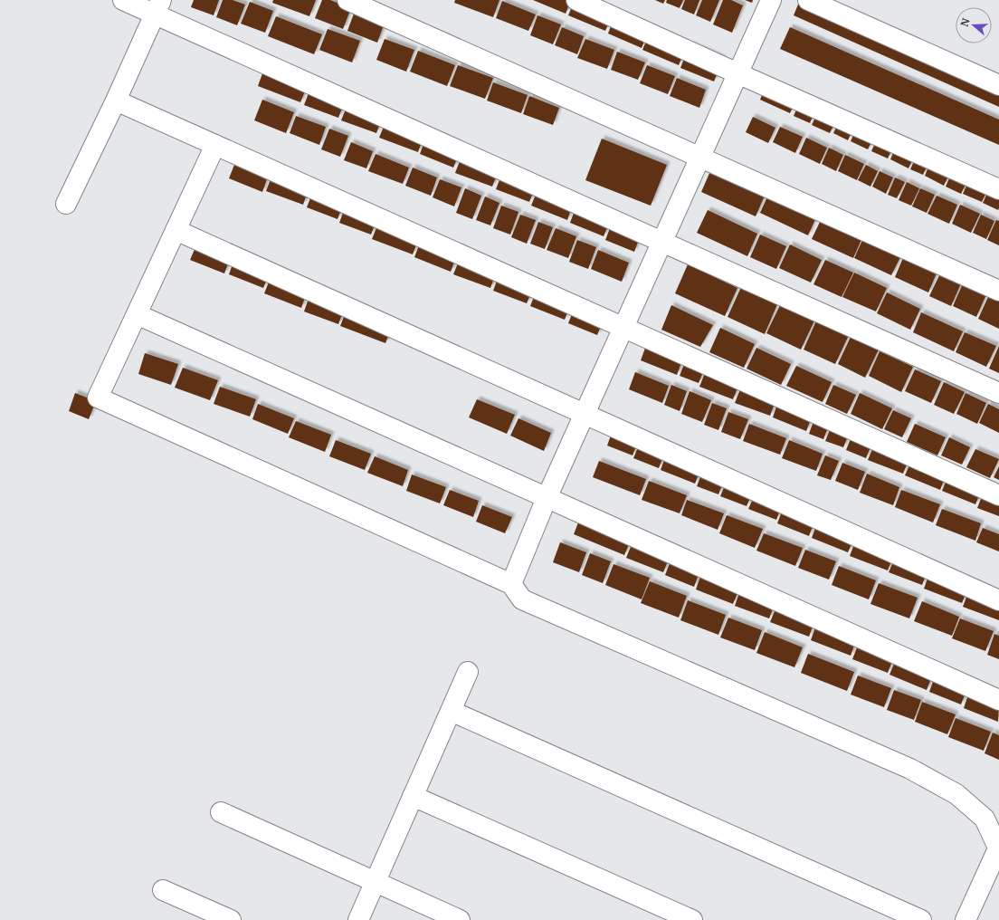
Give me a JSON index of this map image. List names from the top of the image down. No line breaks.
{"north":"left"}
